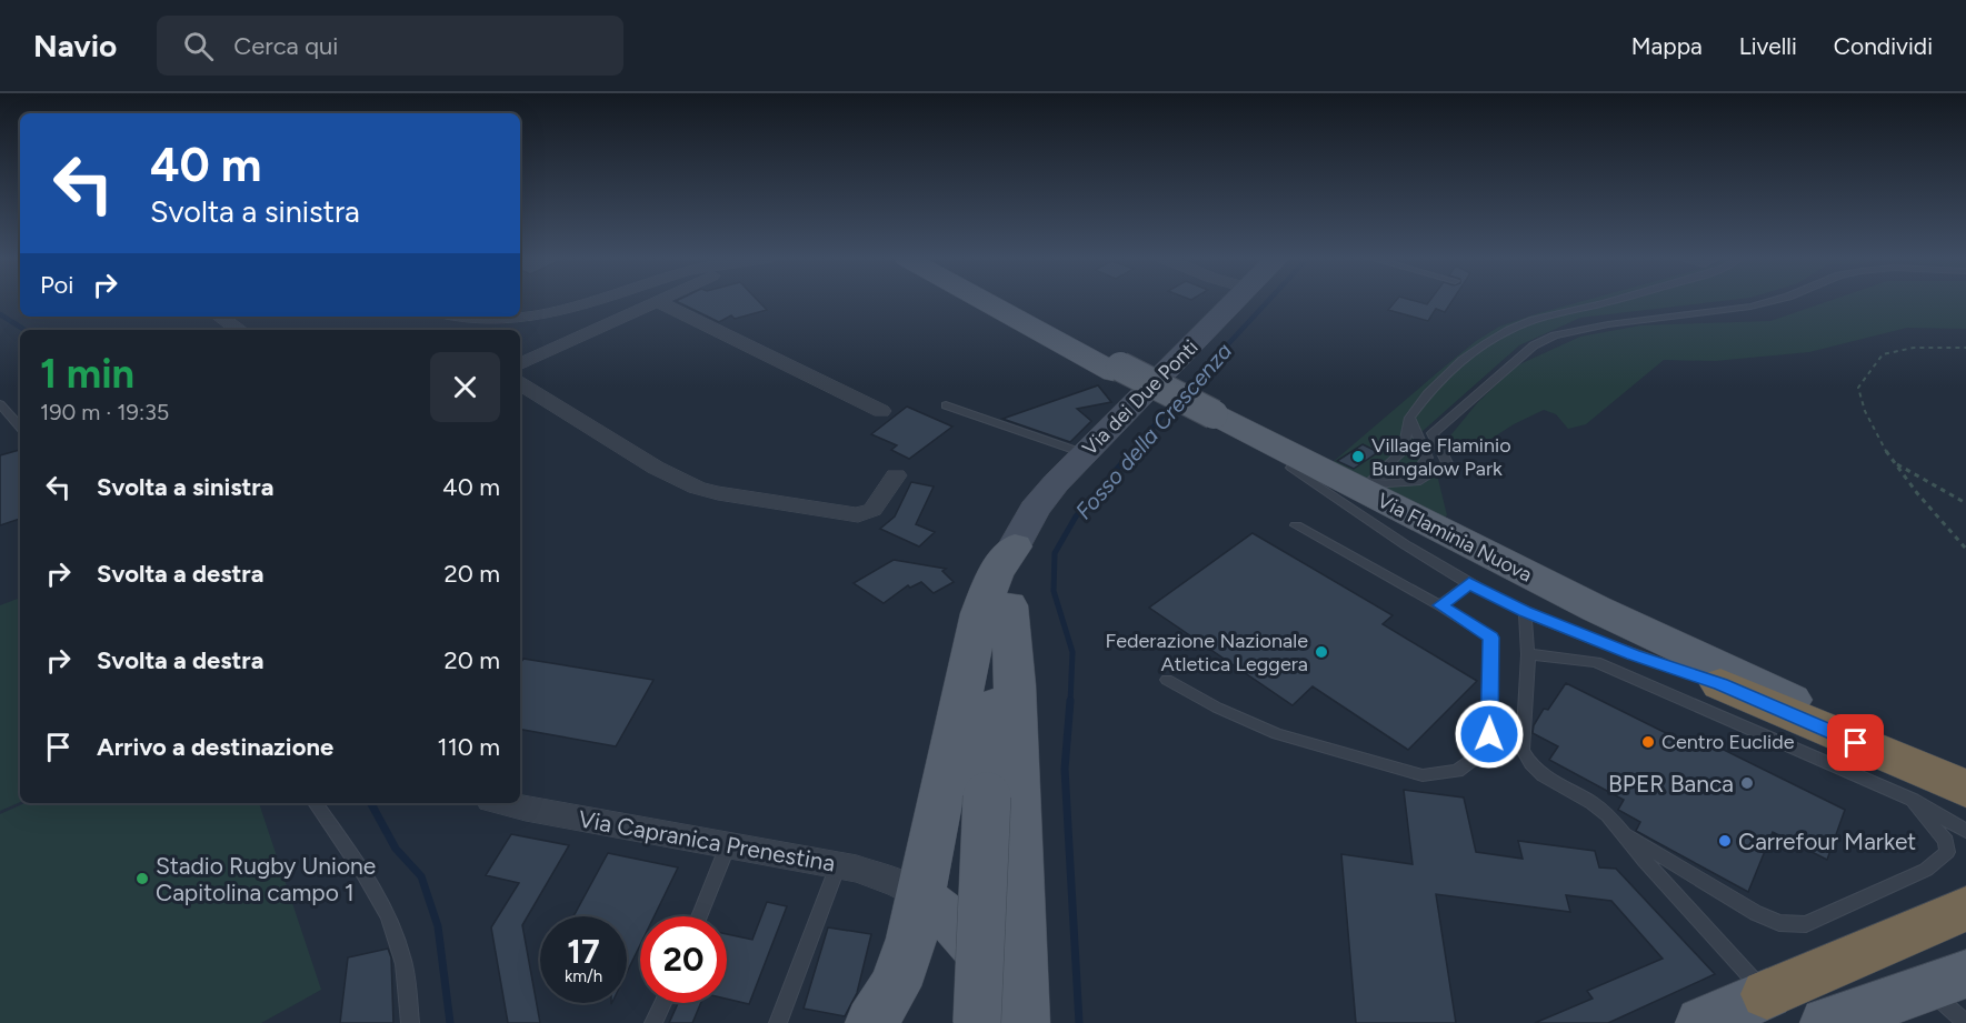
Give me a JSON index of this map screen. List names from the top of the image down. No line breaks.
{"streets":{"main road":["Via Flaminia Nuova"],"street":["Via dei Due Ponti","Via Capranica Prenestina"]},"water":["Fosso della Crescenza"],"places":["Village Flaminio Bungalow Park","Federazione Nazionale Atletica Leggera","Centro Euclide","BPER Banca","Carrefour Market","Stadio Rugby Unione Capitolina campo 1"],"page":{"header":"Navio","search":"Cerca qui","nav":["Mappa","Livelli","Condividi"],"turn":["40 m","Svolta a sinistra"],"then":"Poi","heading":["1 min","190 m · 19:35"],"list":[{"name":"Svolta a sinistra","value":"40 m"},{"name":"Svolta a destra","value":"20 m"},{"name":"Svolta a destra","value":"20 m"},{"name":"Arrivo a destinazione","value":"110 m"}],"speed":"17 km/h","limit":"20"}}
